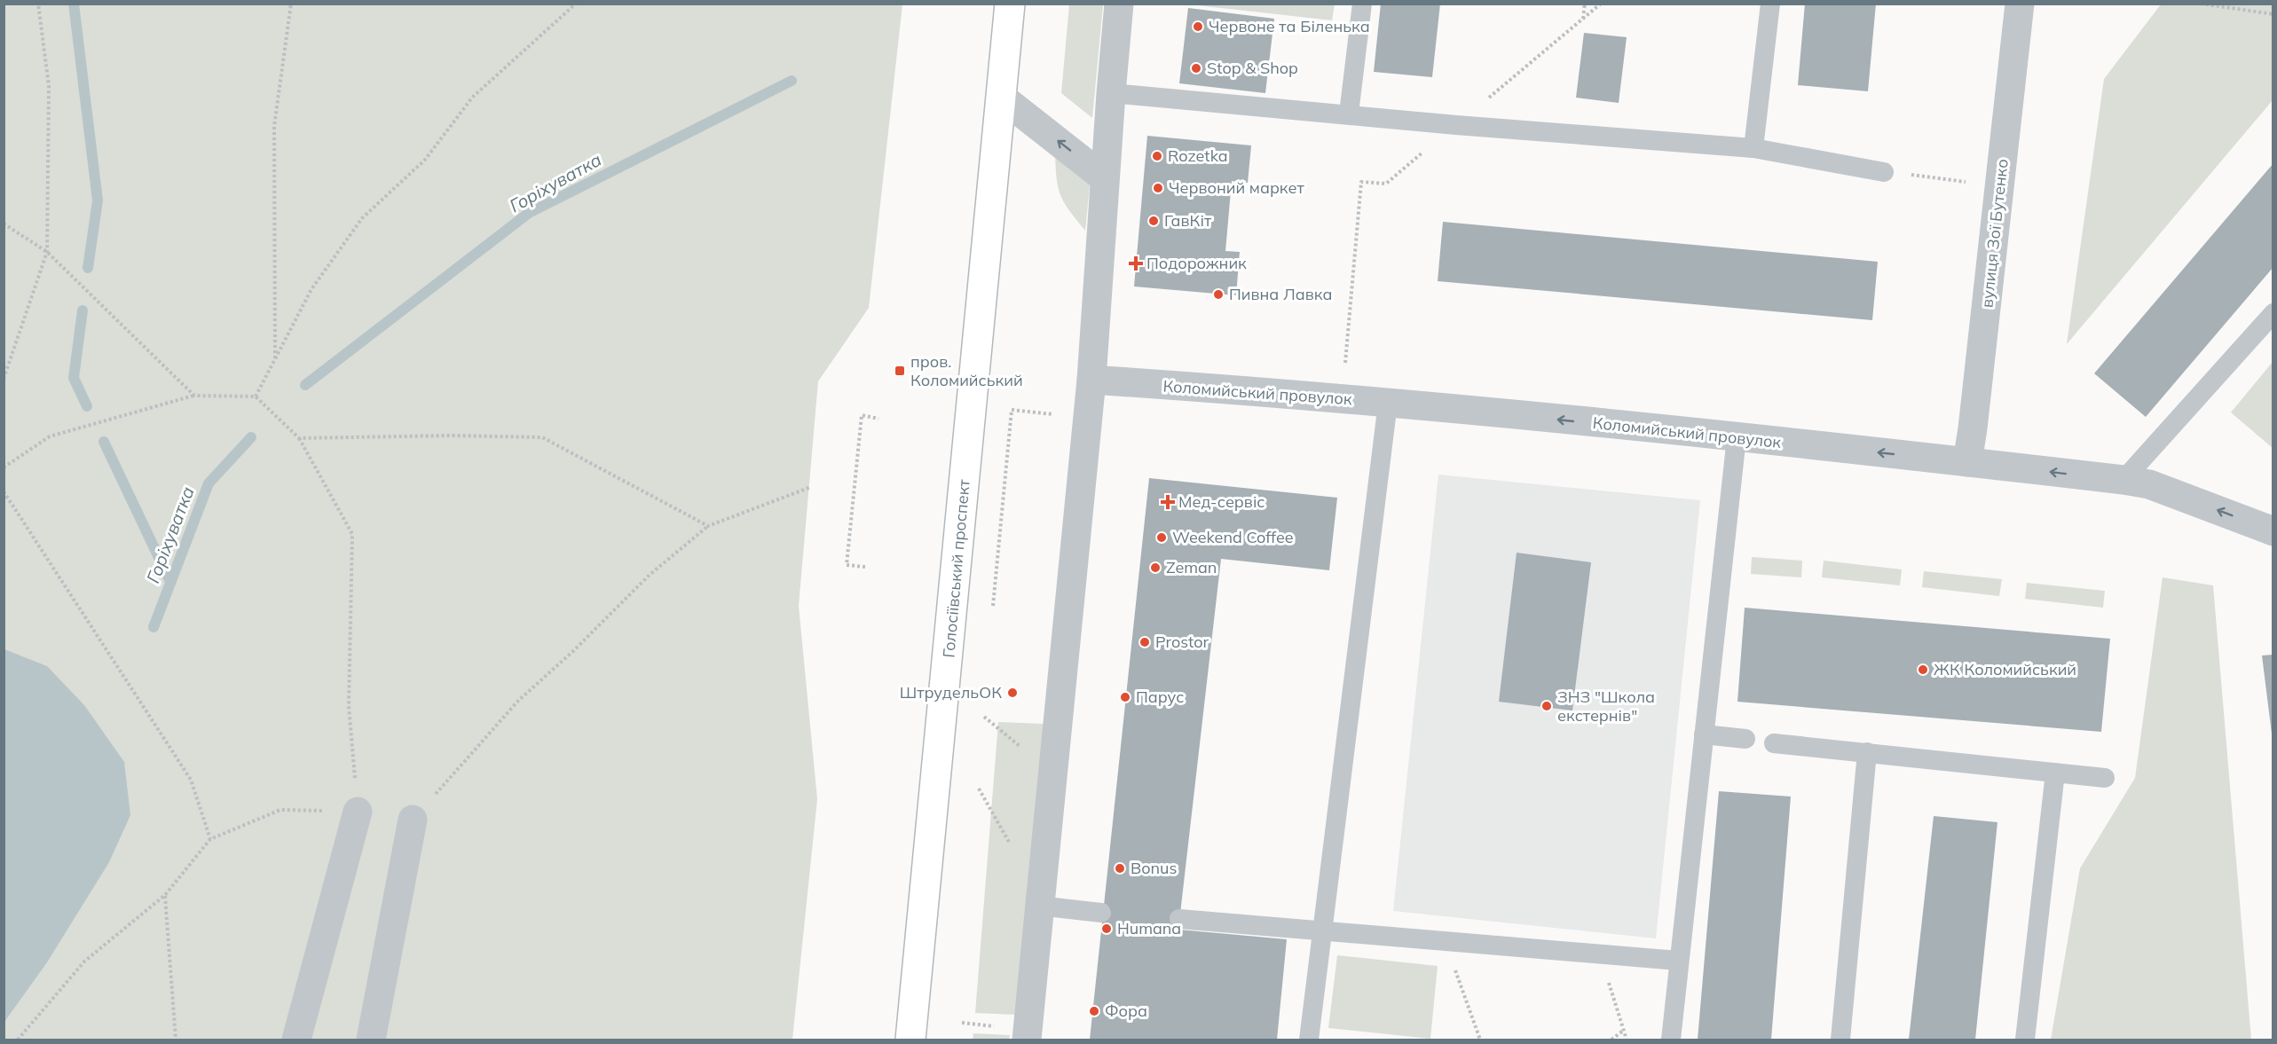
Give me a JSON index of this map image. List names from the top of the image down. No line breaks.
{"streets":{"highway":["Голосіївський проспект"],"street":["вулиця Зої Бутенко","Коломийський провулок"]},"crossings":[["вулиця Зої Бутенко","Коломийський провулок"]],"one_way":["Коломийський провулок"],"water":["Горіхуватка"],"places":{"other":["Червоне та Біленька","Stop & Shop","Rozetka","Червоний маркет","ГавКіт","Пивна Лавка","Weekend Coffee","Zeman","Prostor","ЖК Коломийський","ШтрудельОК","Парус","ЗНЗ \"Школа екстернів\"","Bonus","Humana","Фора"],"health":["Подорожник","Мед-сервіс"],"transit":["пров. Коломийський"]}}
